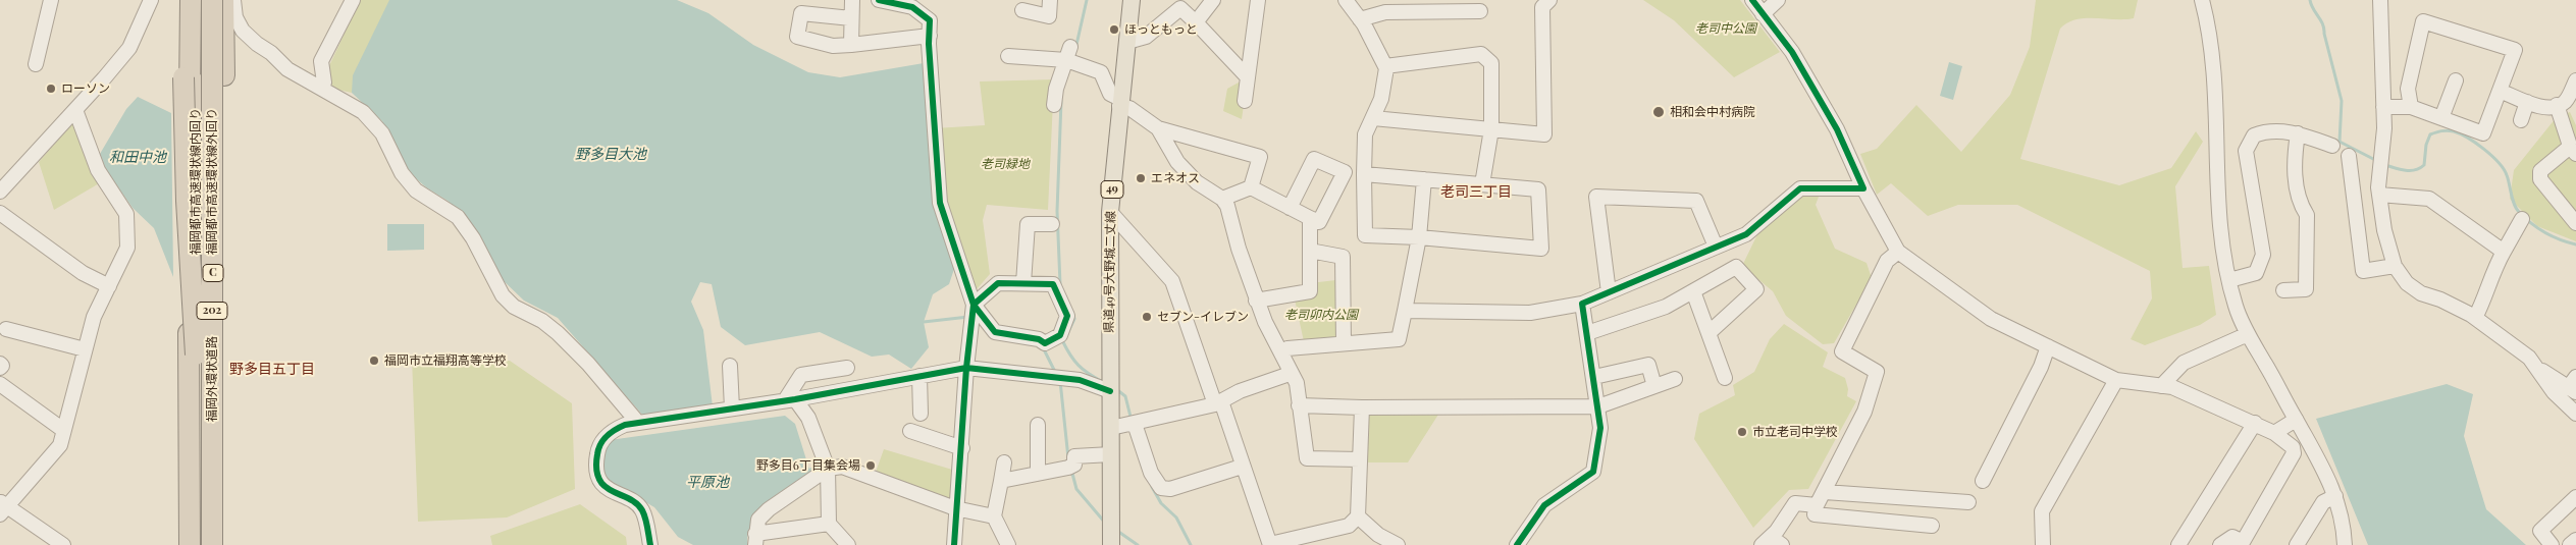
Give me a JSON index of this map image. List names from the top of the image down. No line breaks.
{"streets":{"highway":["福岡都市高速環状線内回り","福岡都市高速環状線外回り","C","202","福岡外環状道路"],"main road":["49","県道49号大野城二丈線"]},"crossings":[["福岡都市高速環状線外回り","福岡外環状道路"]],"districts":["老司三丁目","野多目五丁目"],"water":["野多目大池","和田中池","平原池"],"parks":["老司中公園","老司緑地","老司卯内公園"],"places":["ほっともっと","ローソン","相和会中村病院","エネオス","セブン-イレブン","福岡市立福翔高等学校","市立老司中学校","野多目6丁目集会場"]}
